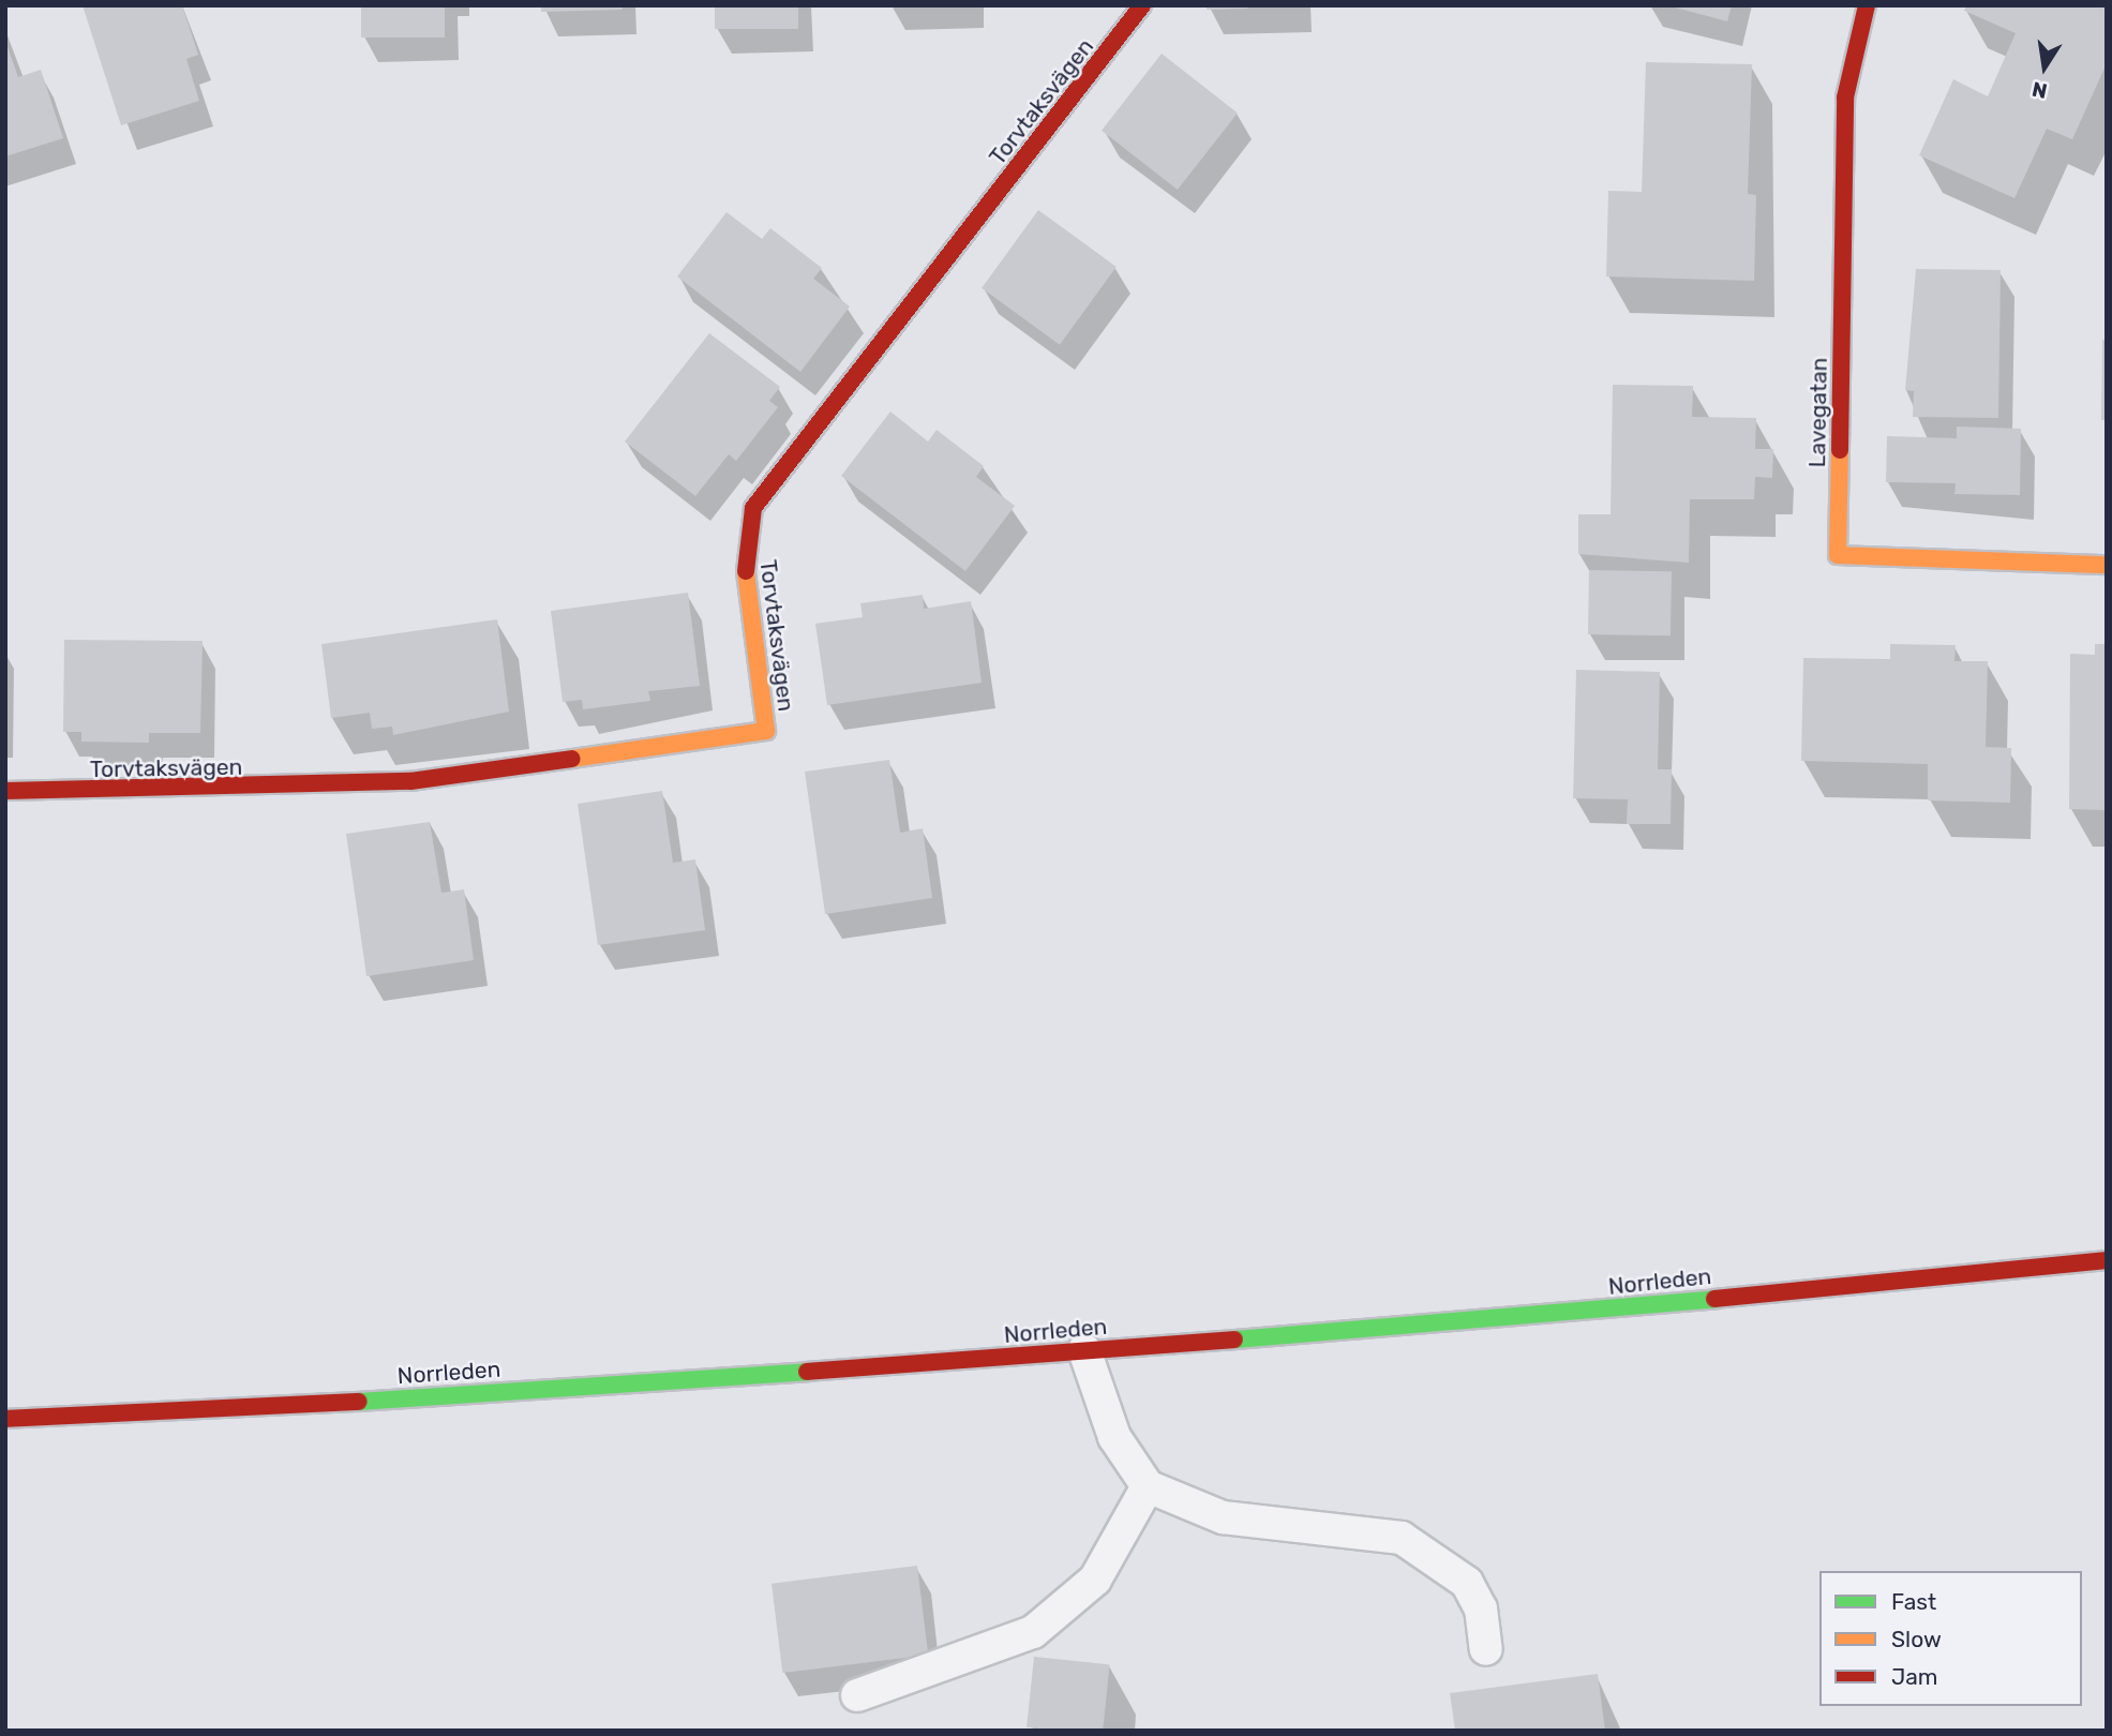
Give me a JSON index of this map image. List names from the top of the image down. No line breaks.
{"streets":{"street":["Torvtaksvägen","Lavegatan","Norrleden"]},"legend":["Fast","Slow","Jam"],"north":"bottom"}
